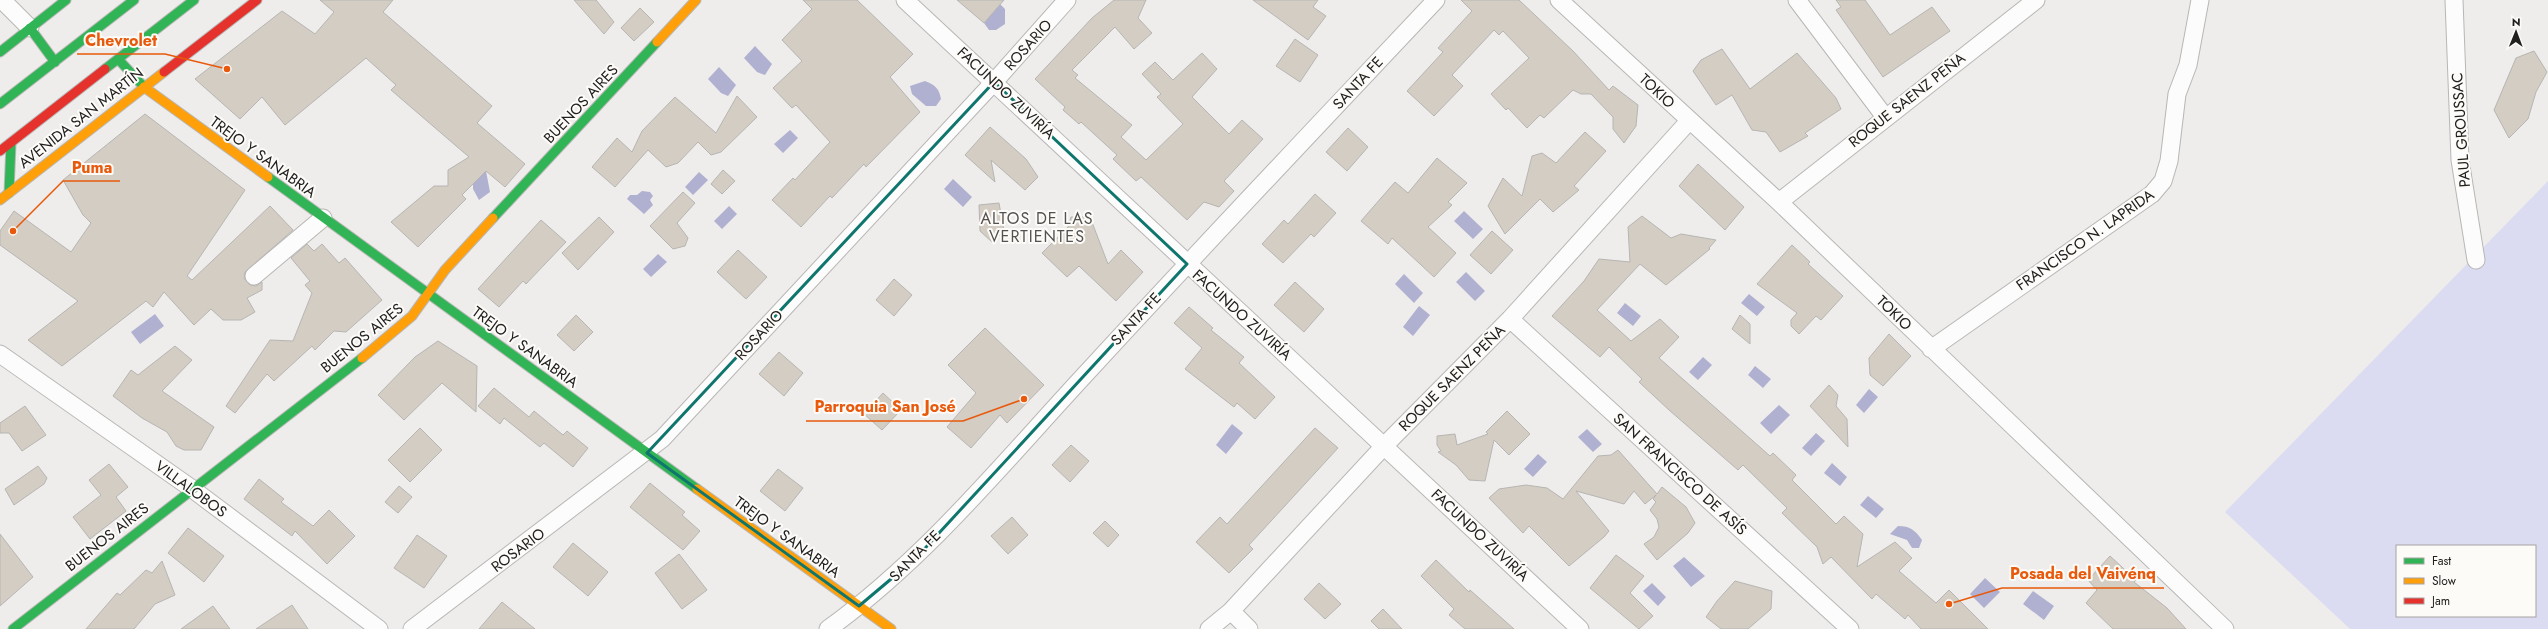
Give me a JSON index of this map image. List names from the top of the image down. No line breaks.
{"streets":{"street":["ROSARIO","SANTA FE","TOKIO","FACUNDO ZUVIRÍA","ROQUE SAENZ PEÑA","BUENOS AIRES","AVENIDA SAN MARTÍN","PAUL GROUSSAC","TREJO Y SANABRIA","FRANCISCO N. LAPRIDA","SAN FRANCISCO DE ASÍS","VILLALOBOS"]},"crossings":[["ROSARIO","FACUNDO ZUVIRÍA"],["ROSARIO","TREJO Y SANABRIA"],["SANTA FE","FACUNDO ZUVIRÍA"],["SANTA FE","TREJO Y SANABRIA"],["TOKIO","ROQUE SAENZ PEÑA"],["TOKIO","FRANCISCO N. LAPRIDA"],["FACUNDO ZUVIRÍA","ROQUE SAENZ PEÑA"],["ROQUE SAENZ PEÑA","SAN FRANCISCO DE ASÍS"],["BUENOS AIRES","TREJO Y SANABRIA"],["BUENOS AIRES","VILLALOBOS"],["AVENIDA SAN MARTÍN","TREJO Y SANABRIA"]],"districts":["ALTOS DE LAS VERTIENTES"],"places":["Chevrolet","Puma","Parroquia San José","Posada del Vaivénq"],"legend":["Fast","Slow","Jam"],"north":"top"}
